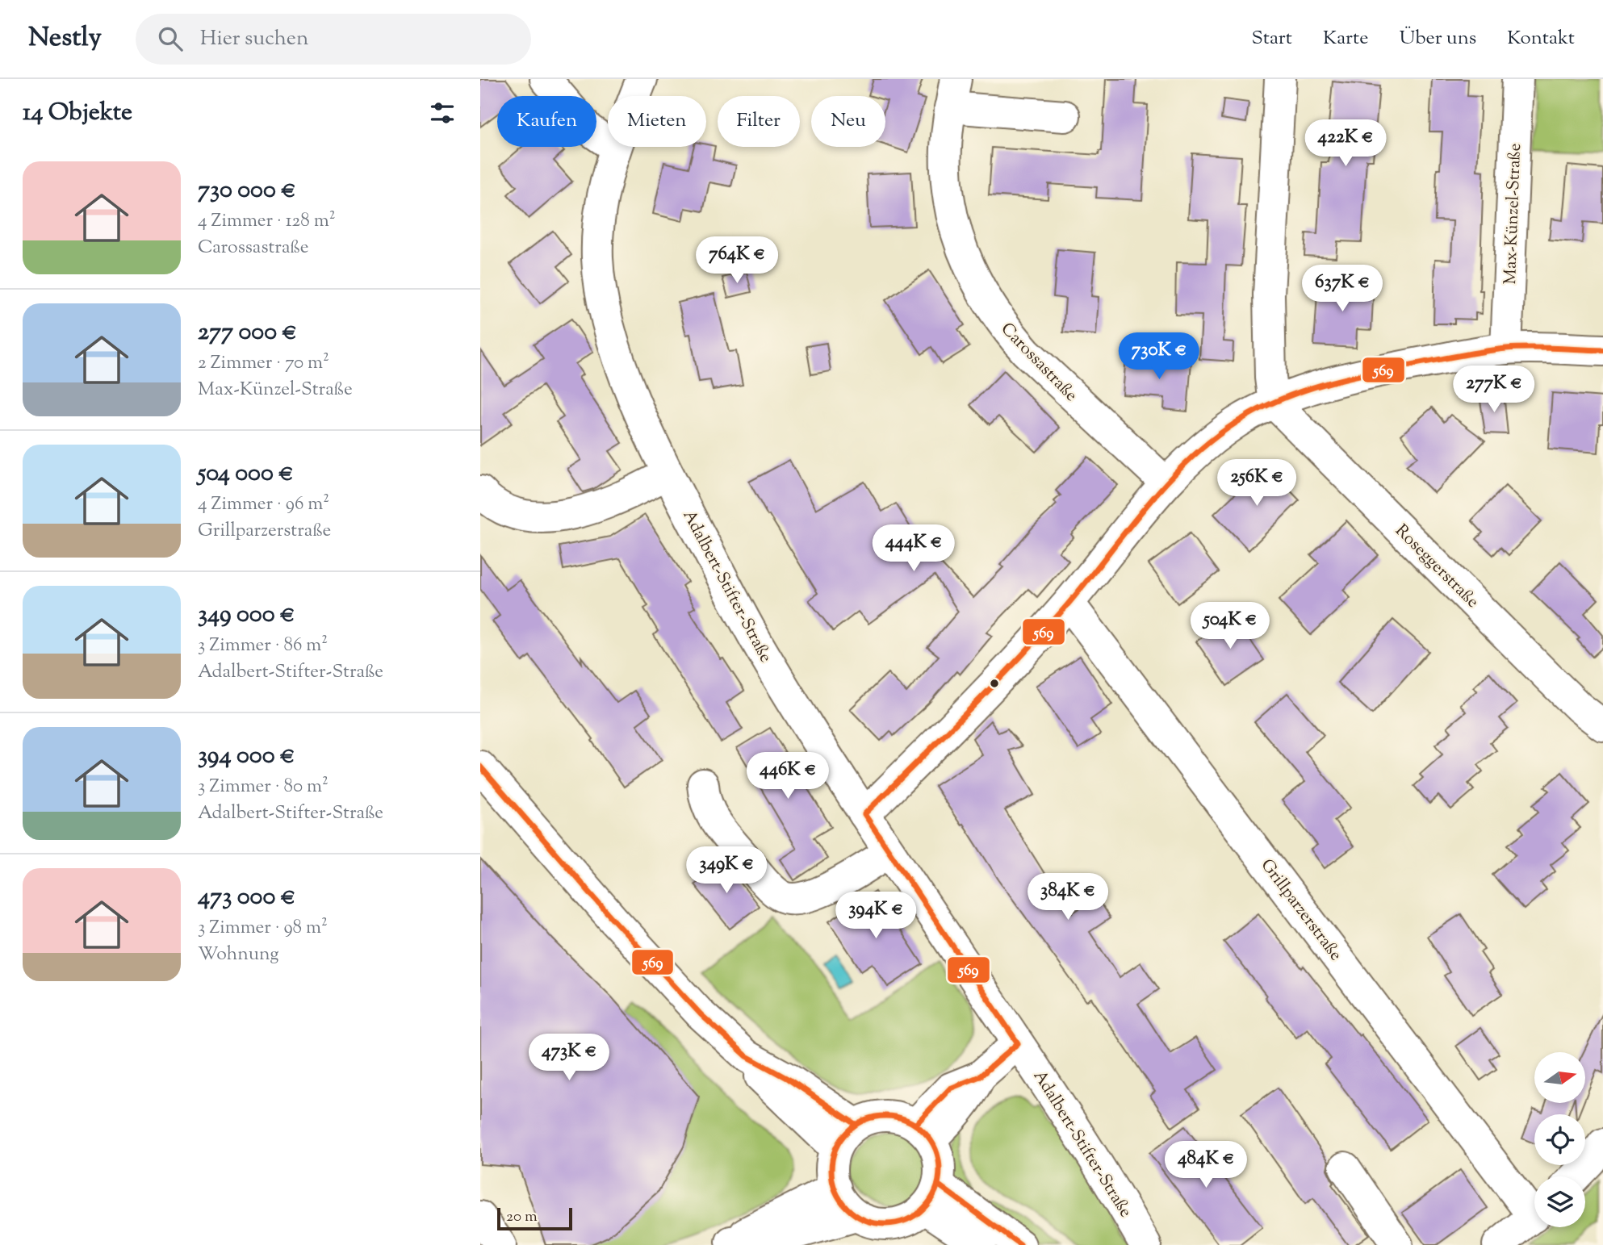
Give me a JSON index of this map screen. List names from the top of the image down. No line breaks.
{"streets":{"street":["Max-Künzel-Straße","Carossastraße","Roseggerstraße","Adalbert-Stifter-Straße","Grillparzerstraße"]},"lines":["transit line 569"],"scale_bar":"20 m","north":"right","page":{"header":"Nestly","search":"Hier suchen","nav":["Start","Karte","Über uns","Kontakt"],"heading":"14 Objekte","chip":["Kaufen","Mieten","Filter","Neu"],"price":["422K €","764K €","637K €","730K €","277K €","256K €","444K €","504K €","446K €","349K €","384K €","394K €","473K €","484K €"],"list":[{"name":"730 000 €","note":"4 Zimmer · 128 m² · Carossastraße"},{"name":"277 000 €","note":"2 Zimmer · 70 m² · Max-Künzel-Straße"},{"name":"504 000 €","note":"4 Zimmer · 96 m² · Grillparzerstraße"},{"name":"349 000 €","note":"3 Zimmer · 86 m² · Adalbert-Stifter-Straße"},{"name":"394 000 €","note":"3 Zimmer · 80 m² · Adalbert-Stifter-Straße"},{"name":"473 000 €","note":"3 Zimmer · 98 m² · Wohnung"}],"scale":"20 m"}}
